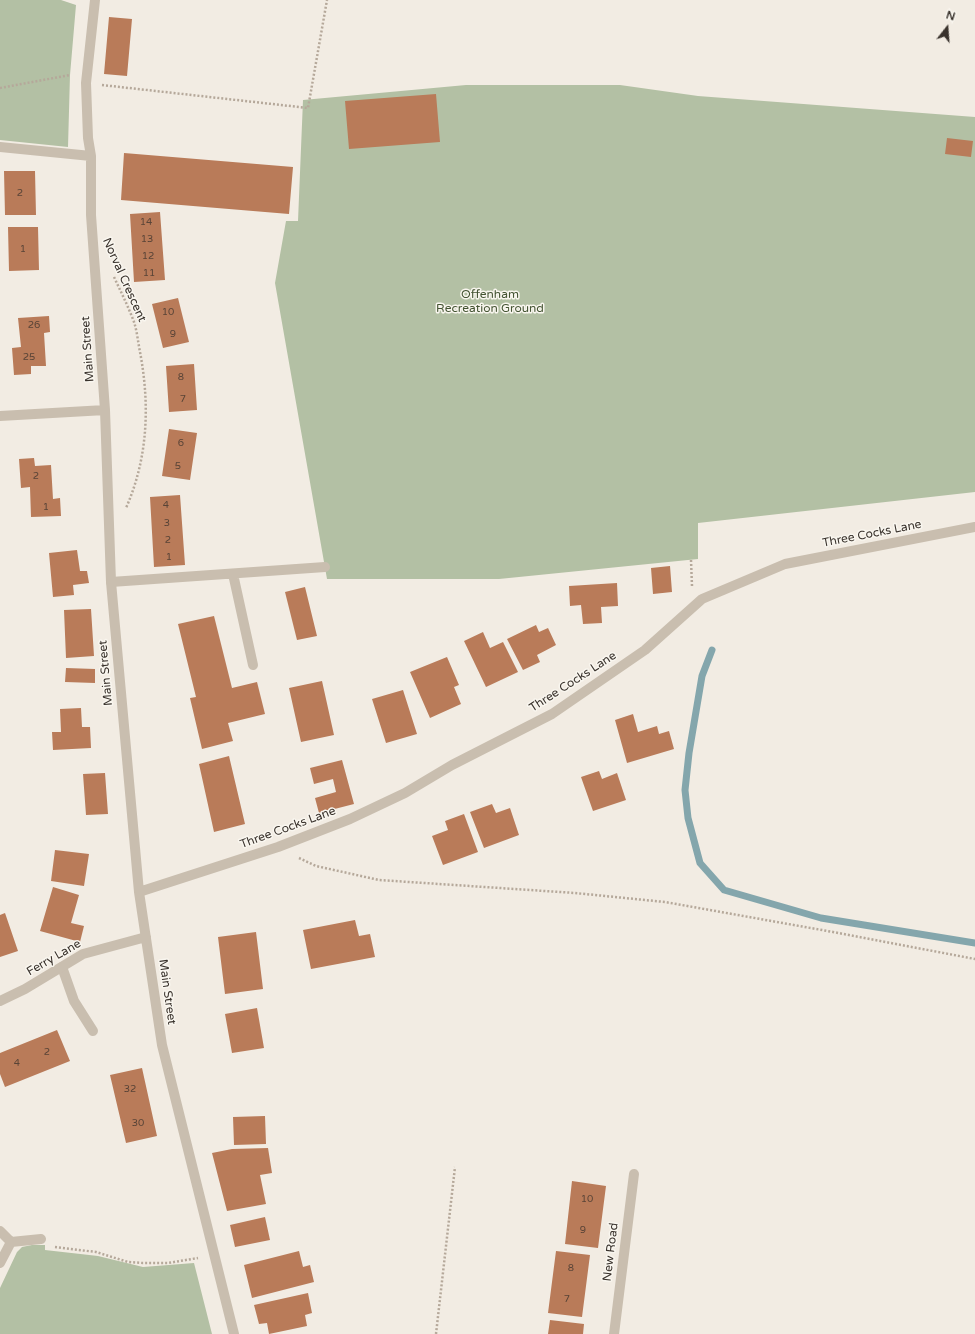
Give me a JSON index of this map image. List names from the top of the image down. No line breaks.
{"streets":{"street":["Main Street","Three Cocks Lane","Ferry Lane","New Road"],"path":["Norval Crescent"]},"crossings":[["Main Street","Three Cocks Lane"],["Main Street","Ferry Lane"]],"parks":["Offenham Recreation Ground"],"house_numbers":["2","14","13","1","12","11","10","26","9","25","8","7","6","5","2","4","1","3","2","1","2","4","32","30","10","9","8","7"],"north":"top"}
